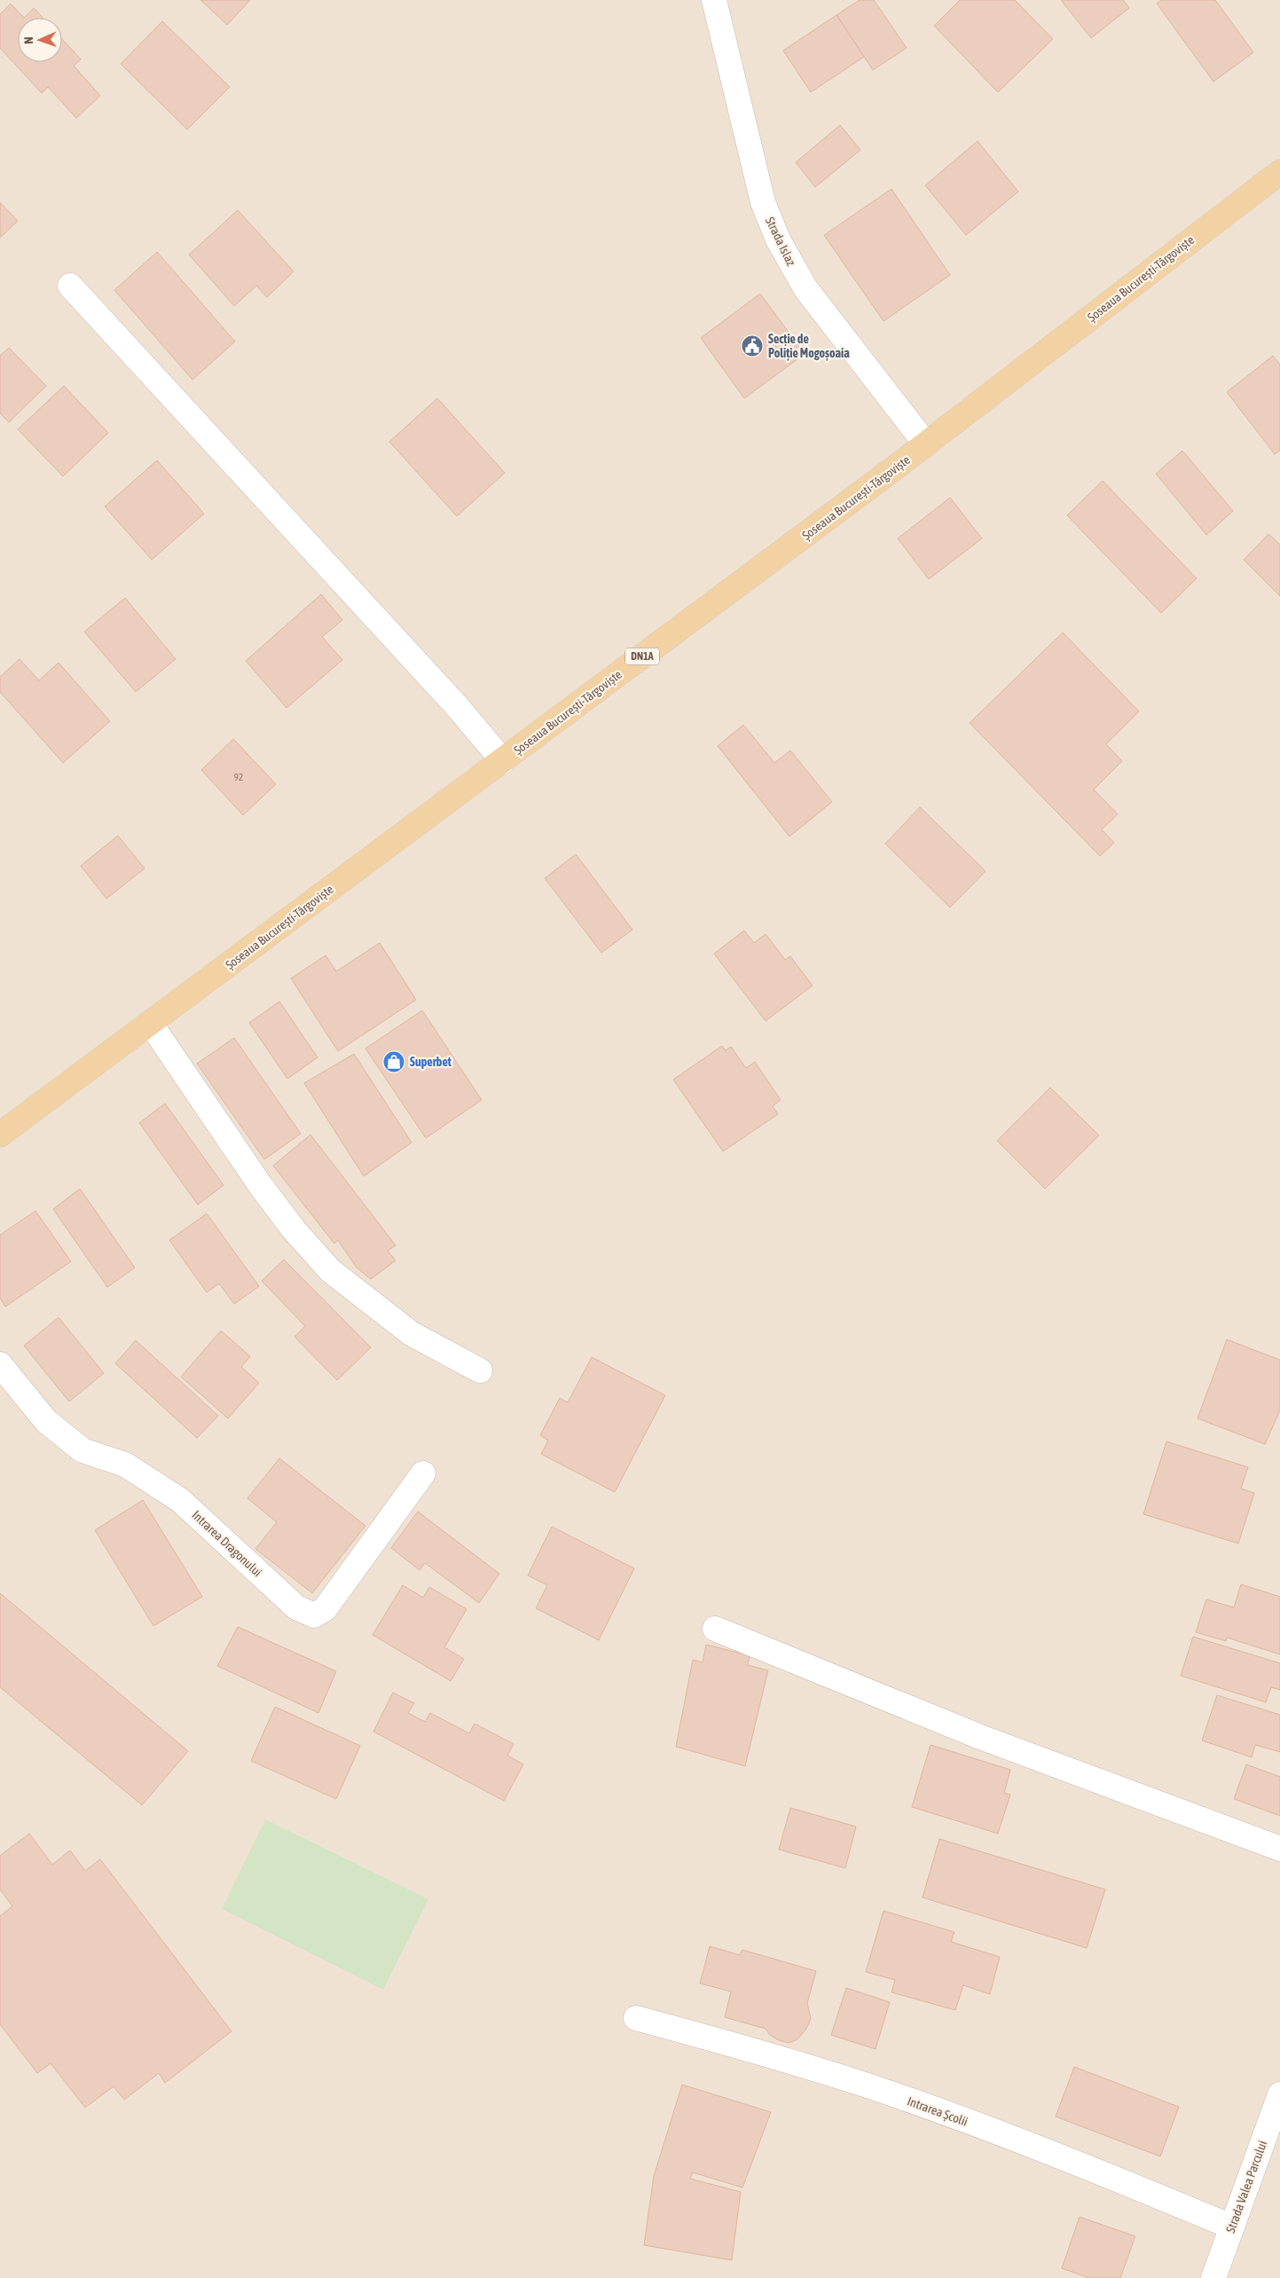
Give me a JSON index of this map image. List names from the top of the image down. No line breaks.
{"streets":{"main road":["Șoseaua București-Târgoviște","DN1A"],"street":["Strada Islaz","Intrarea Dragonului","Intrarea Școlii","Strada Valea Parcului"]},"crossings":[["Strada Islaz","Șoseaua București-Târgoviște"],["Intrarea Școlii","Strada Valea Parcului"]],"places":{"public building":["Secție de Poliție Mogoșoaia"],"shop":["Superbet"]},"house_numbers":["92"],"north":"left"}
